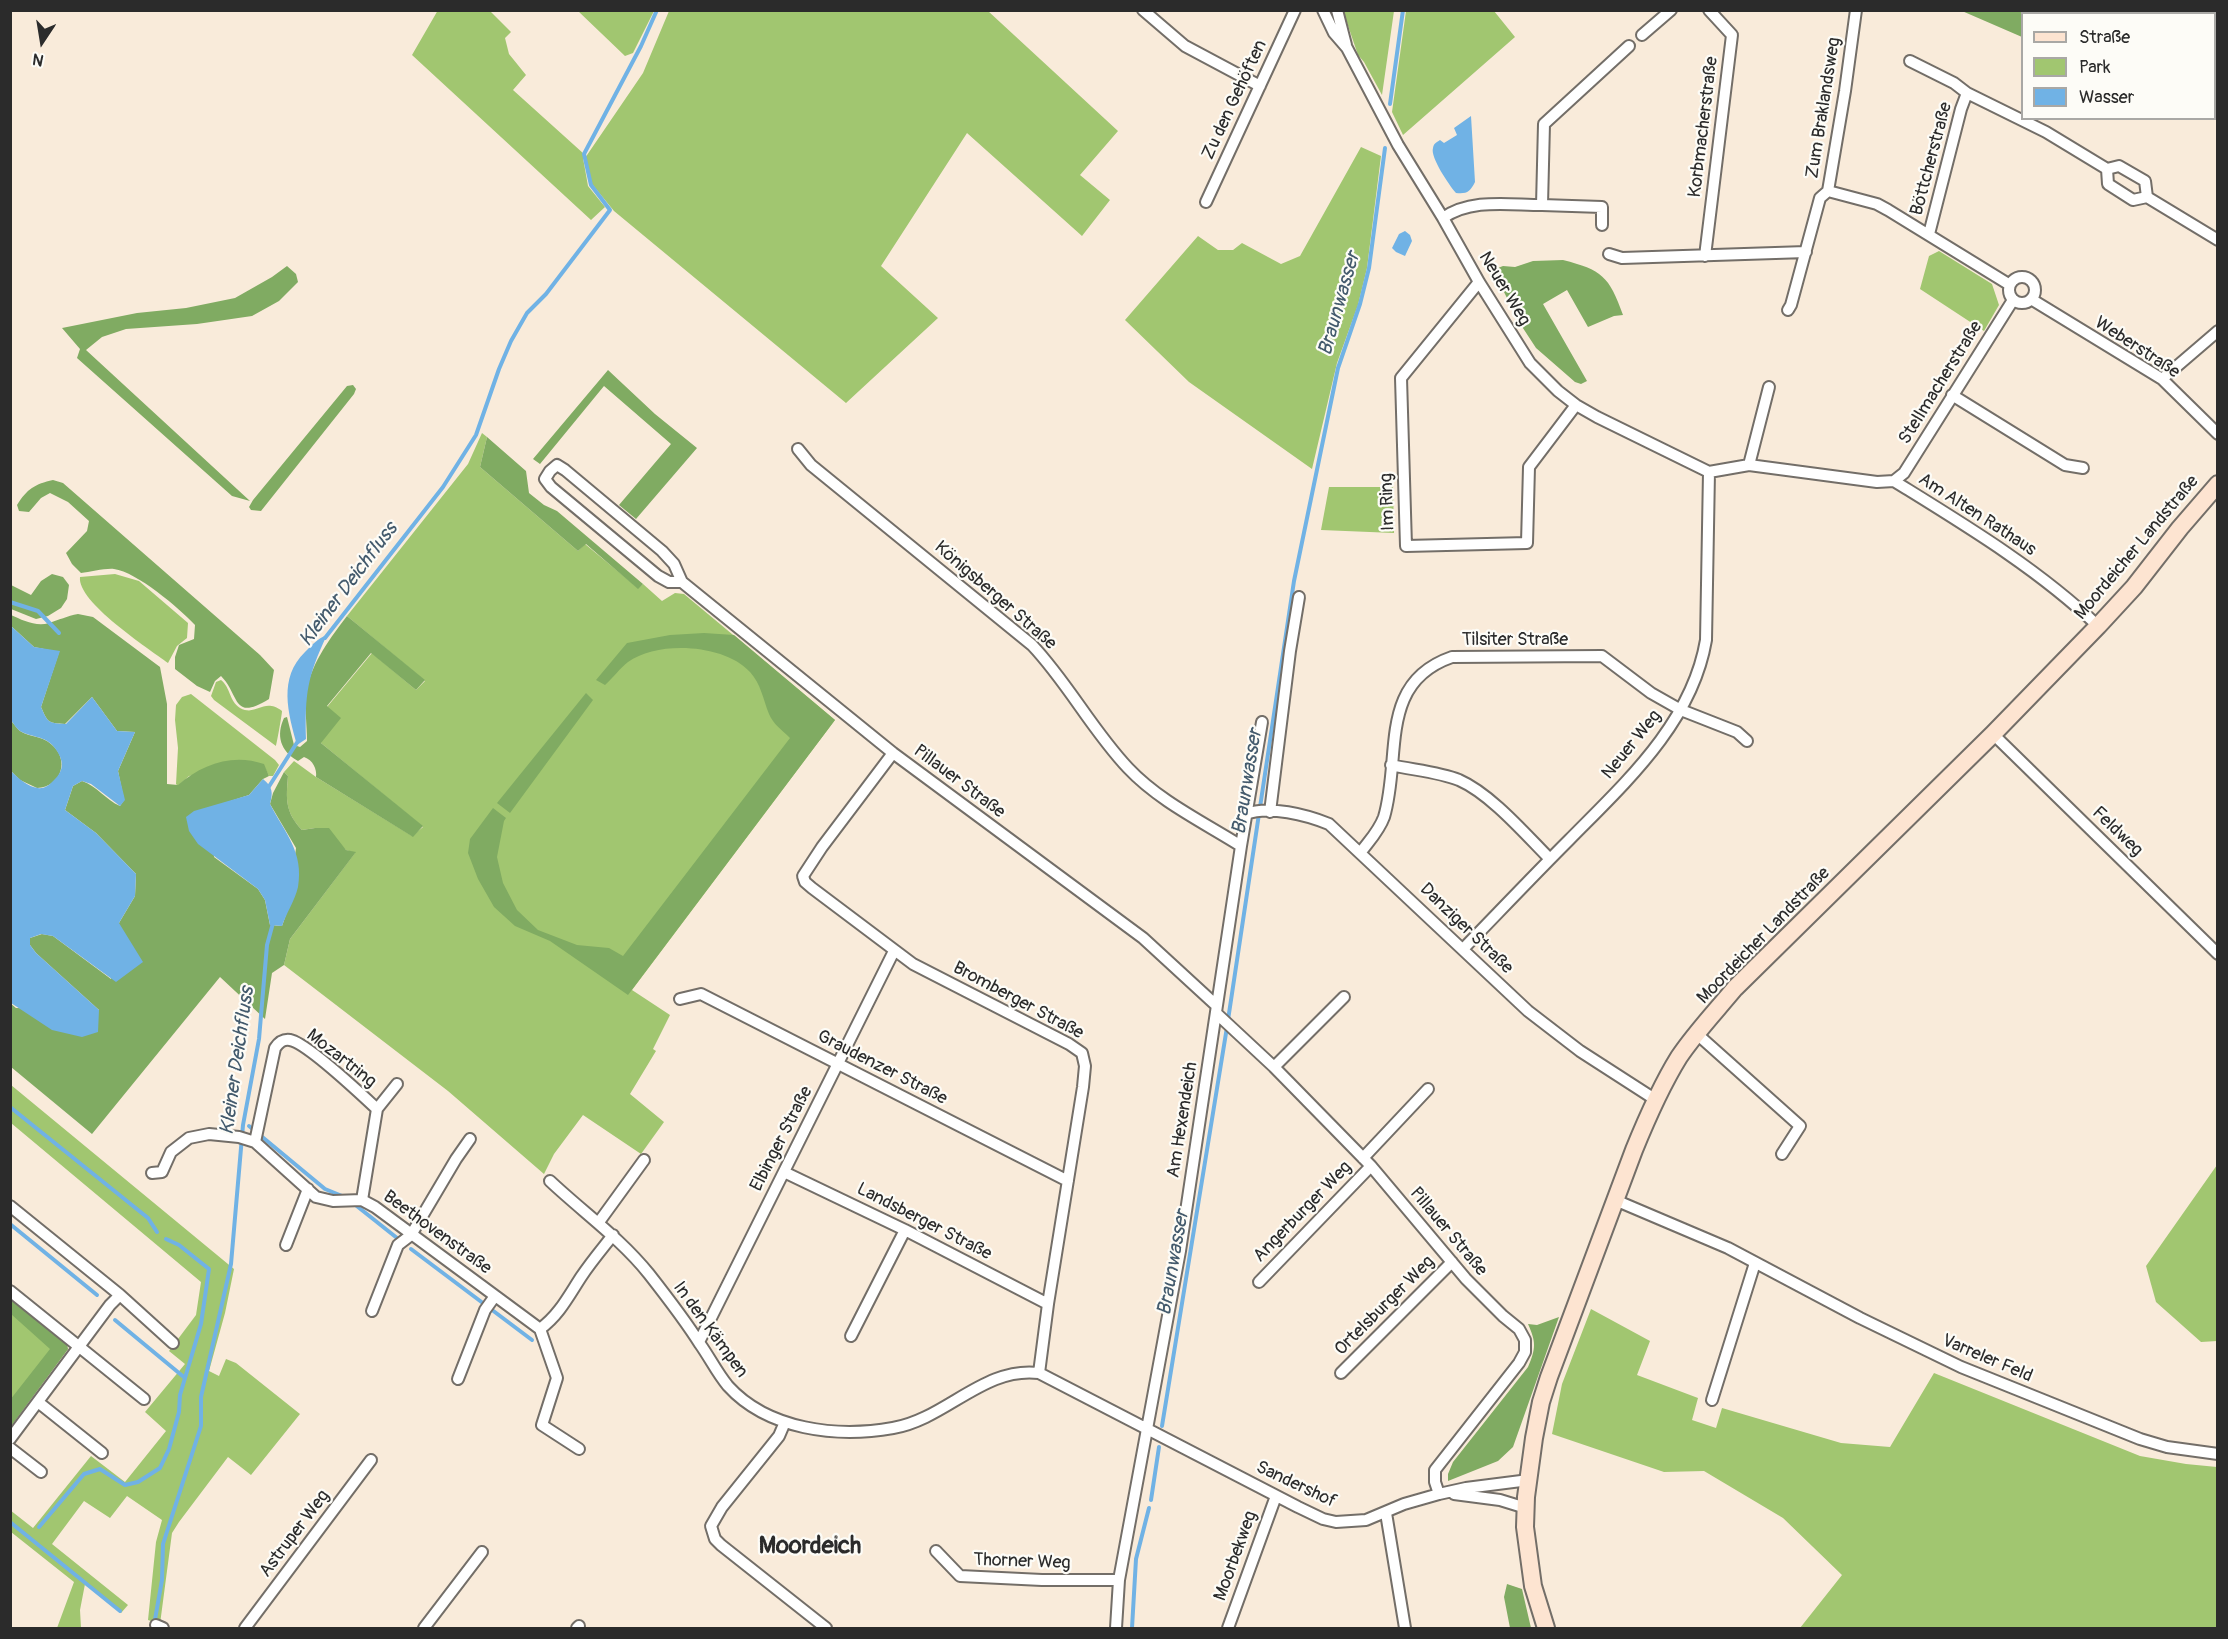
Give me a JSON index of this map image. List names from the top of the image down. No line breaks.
{"streets":{"main road":["Moordeicher Landstraße"],"street":["Zu den Gehöften","Zum Braklandsweg","Korbmacherstraße","Böttcherstraße","Neuer Weg","Weberstraße","Stellmacherstraße","Im Ring","Am Alten Rathaus","Königsberger Straße","Tilsiter Straße","Pillauer Straße","Feldweg","Danziger Straße","Bromberger Straße","Mozartring","Graudenzer Straße","Am Hexendeich","Elbinger Straße","Angerburger Weg","Landsberger Straße","Beethovenstraße","Ortelsburger Weg","In den Kämpen","Varreler Feld","Sandershof","Astruper Weg","Moorbekweg","Thorner Weg"]},"crossings":[["Neuer Weg","Im Ring"],["Neuer Weg","Tilsiter Straße"],["Neuer Weg","Danziger Straße"],["Weberstraße","Stellmacherstraße"],["Stellmacherstraße","Am Alten Rathaus"],["Am Alten Rathaus","Moordeicher Landstraße"],["Moordeicher Landstraße","Feldweg"],["Moordeicher Landstraße","Danziger Straße"],["Moordeicher Landstraße","Varreler Feld"],["Moordeicher Landstraße","Sandershof"],["Königsberger Straße","Am Hexendeich"],["Tilsiter Straße","Danziger Straße"],["Pillauer Straße","Bromberger Straße"],["Pillauer Straße","Am Hexendeich"],["Pillauer Straße","Angerburger Weg"],["Pillauer Straße","Ortelsburger Weg"],["Pillauer Straße","Sandershof"],["Danziger Straße","Am Hexendeich"],["Bromberger Straße","Graudenzer Straße"],["Bromberger Straße","Elbinger Straße"],["Bromberger Straße","Landsberger Straße"],["Bromberger Straße","In den Kämpen"],["Mozartring","Beethovenstraße"],["Graudenzer Straße","Elbinger Straße"],["Am Hexendeich","Sandershof"],["Am Hexendeich","Thorner Weg"],["Elbinger Straße","Landsberger Straße"],["Elbinger Straße","In den Kämpen"],["Sandershof","Moorbekweg"]],"districts":["Moordeich"],"water":["Braunwasser","Kleiner Deichfluss"],"legend":["Straße","Park","Wasser"],"north":"bottom"}
